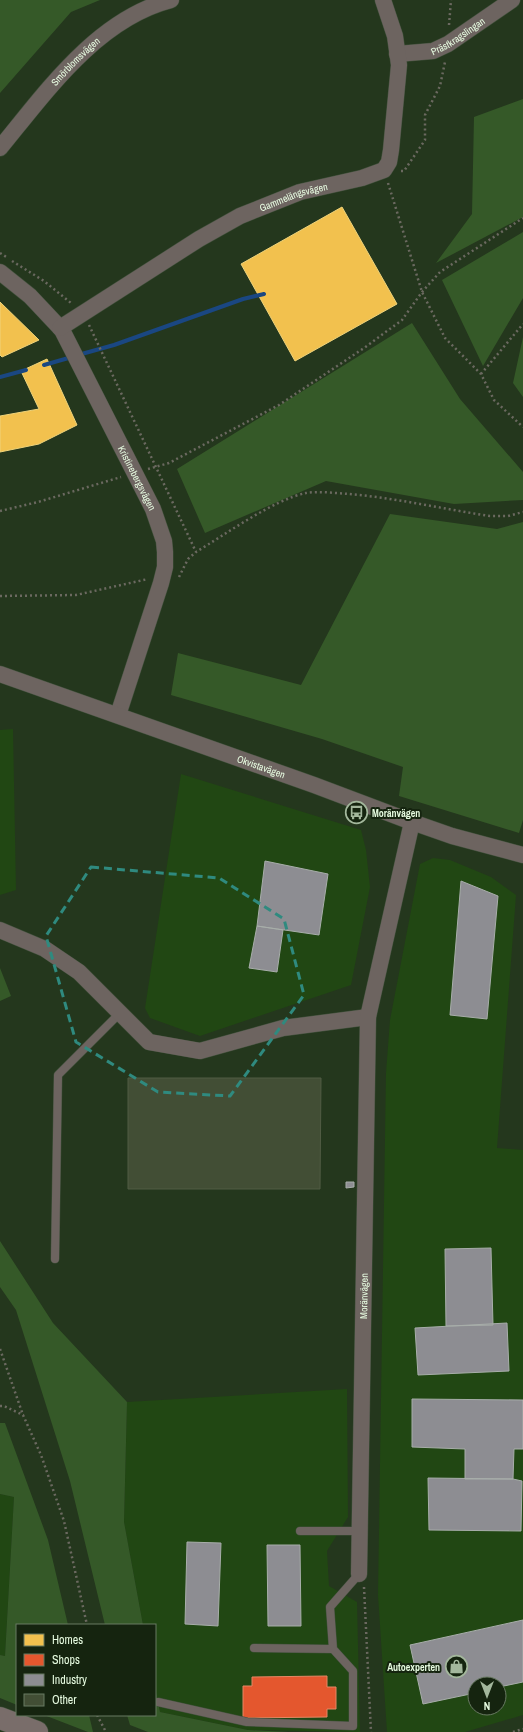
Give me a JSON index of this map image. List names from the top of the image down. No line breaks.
{"streets":{"street":["Prästkragslingan","Smörblomsvägen","Gammelängsvägen","Kristinebergsvägen","Okvistavägen","Moränvägen"]},"crossings":[["Gammelängsvägen","Kristinebergsvägen"],["Kristinebergsvägen","Okvistavägen"],["Okvistavägen","Moränvägen"]],"places":{"bus stop":["Moränvägen"],"shop":["Autoexperten"]},"legend":["Homes","Shops","Industry","Other"],"north":"bottom"}
